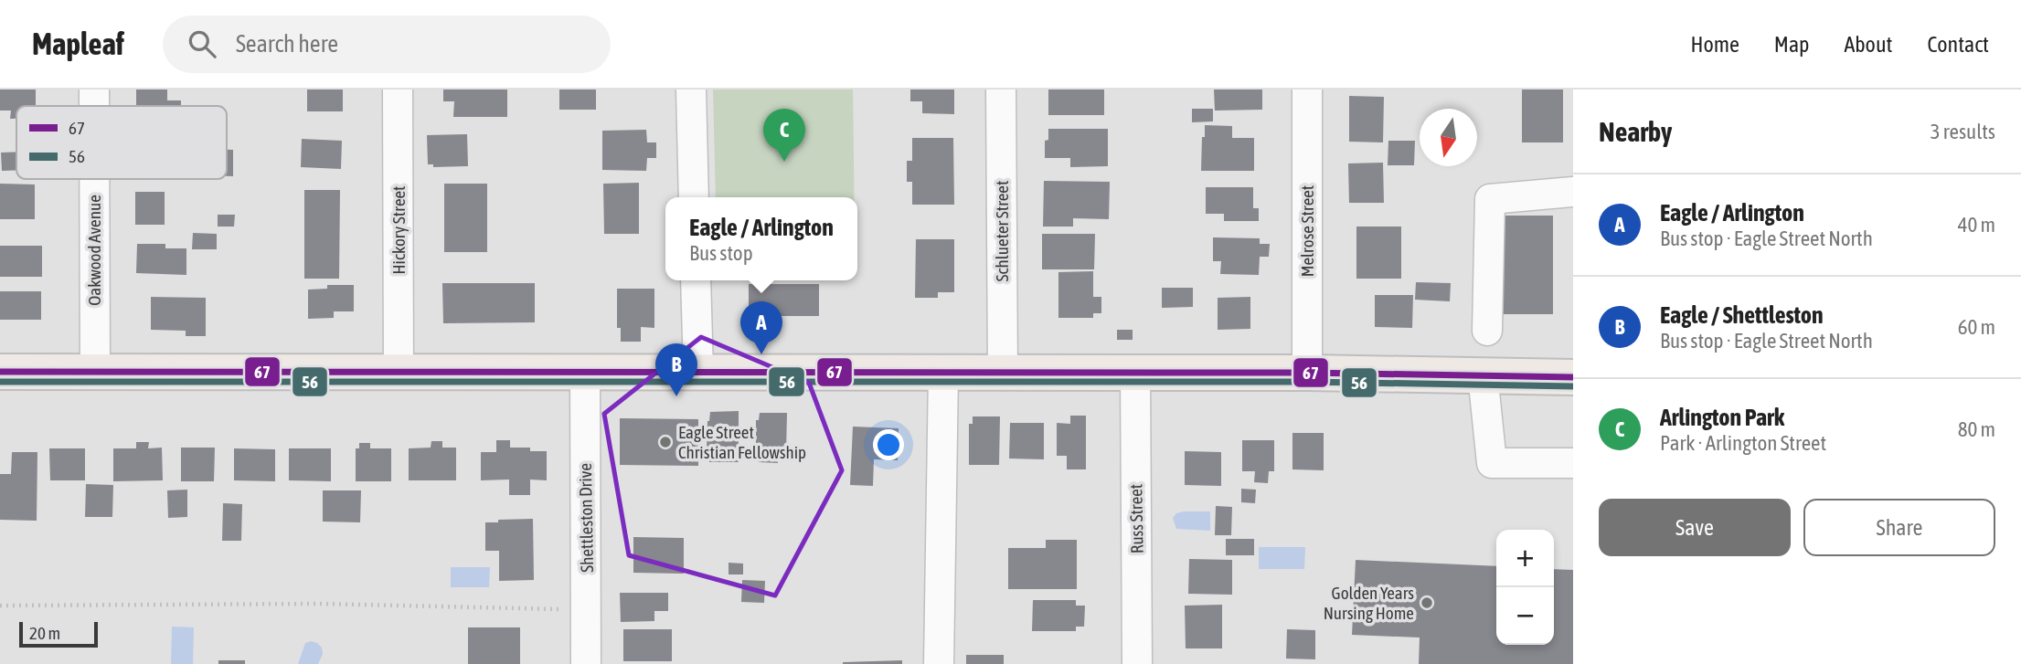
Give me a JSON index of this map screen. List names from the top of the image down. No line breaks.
{"streets":{"street":["Hickory Street","Schlueter Street","Melrose Street","Oakwood Avenue","Shettleston Drive","Russ Street"]},"places":["Eagle Street Christian Fellowship","Golden Years Nursing Home"],"lines":["transit line 67","transit line 56"],"legend":["67","56"],"scale_bar":"20 m","north":"bottom","page":{"header":"Mapleaf","search":"Search here","nav":["Home","Map","About","Contact"],"heading":["Nearby","3 results"],"pins":["C","A","B"],"list":[{"mark":"A","name":"Eagle / Arlington","note":"Bus stop · Eagle Street North","value":"40 m"},{"mark":"B","name":"Eagle / Shettleston","note":"Bus stop · Eagle Street North","value":"60 m"},{"mark":"C","name":"Arlington Park","note":"Park · Arlington Street","value":"80 m"}],"popup":["Eagle / Arlington","Bus stop"],"buttons":["Save","Share"],"map_buttons":["+","−"],"scale":"20 m"}}
